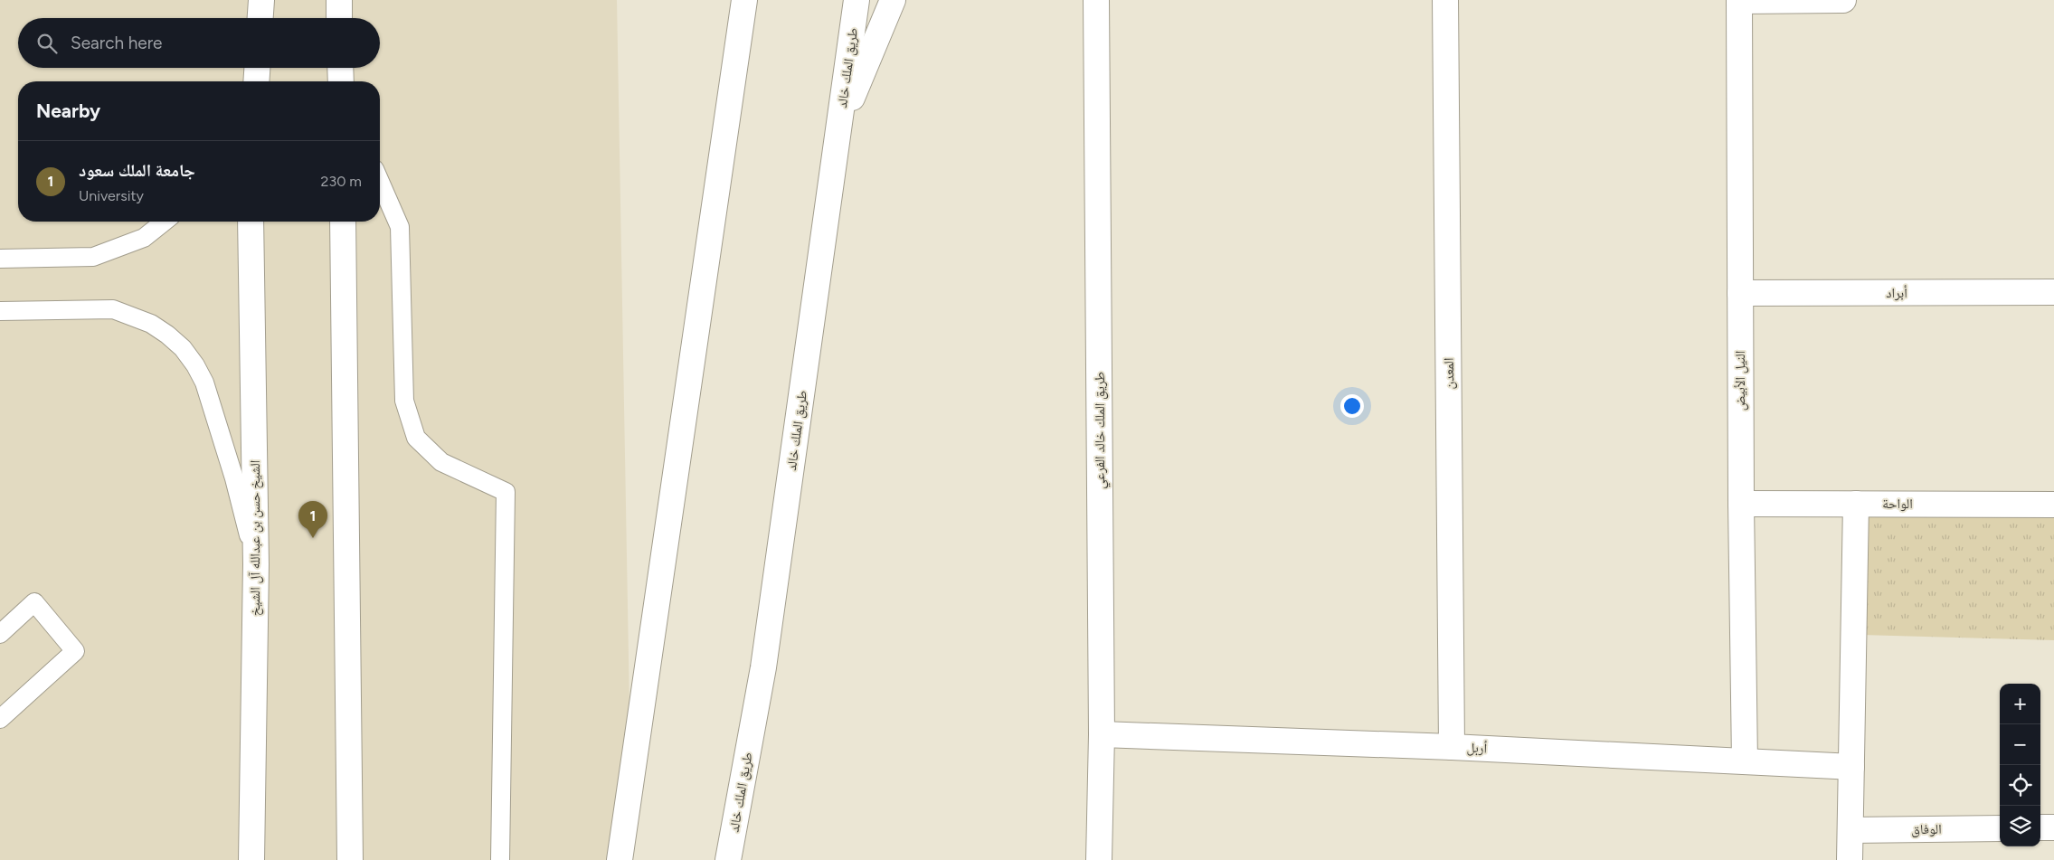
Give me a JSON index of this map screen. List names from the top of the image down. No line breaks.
{"streets":{"main road":["طريق الملك خالد","أبراد","المعدن","النيل الأبيض","طريق الملك خالد الفرعي","الواحة","الشيخ حسن بن عبدالله آل الشيخ","أربل","الوفاق"]},"crossings":[["أبراد","النيل الأبيض"],["المعدن","أربل"],["النيل الأبيض","الواحة"],["النيل الأبيض","أربل"],["طريق الملك خالد الفرعي","أربل"]],"page":{"search":"Search here","heading":"Nearby","list":[{"mark":"1","name":"جامعة الملك سعود","note":"University","value":"230 m"}],"pins":"1","map_buttons":["+","−"]}}
